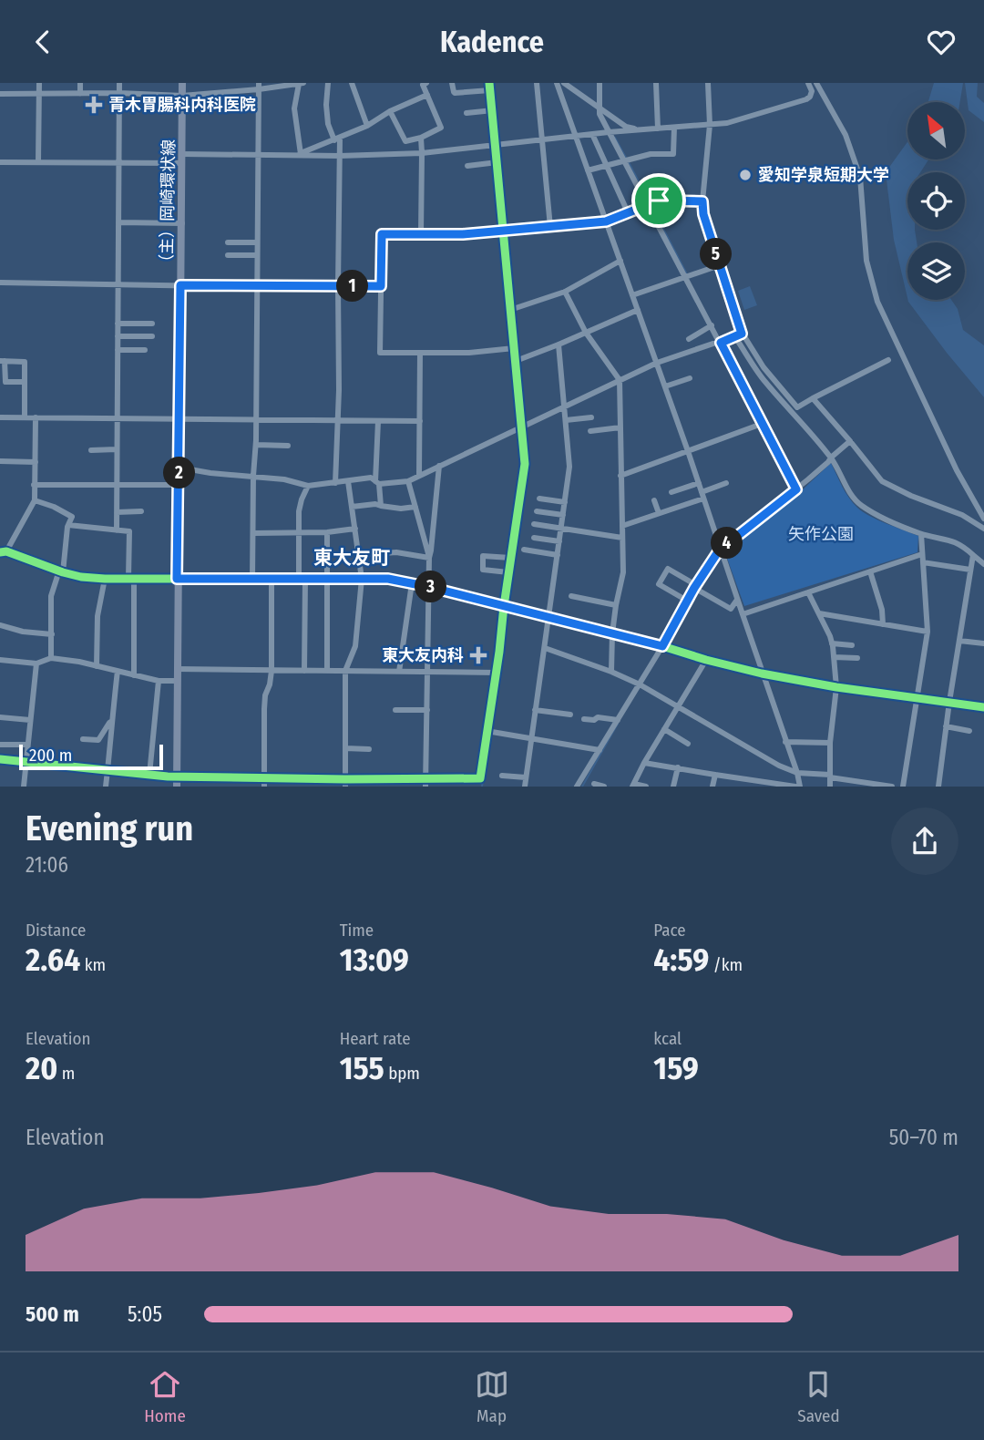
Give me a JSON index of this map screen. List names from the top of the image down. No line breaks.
{"streets":{"main road":["（主）岡崎環状線"]},"districts":["東大友町"],"parks":["矢作公園"],"places":{"health":["青木胃腸科内科医院","東大友内科"],"other":["愛知学泉短期大学"]},"scale_bar":"200 m","north":"top left","page":{"header":"Kadence","pins":["5","1","2","4","3"],"scale":"200 m","heading":["Evening run","21:06"],"stats":[["Distance","2.64 km"],["Time","13:09"],["Pace","4:59 /km"],["Elevation","20 m"],["Heart rate","155 bpm"],["kcal","159"]],"chart":["Elevation","50–70 m"],"list":[{"name":"500 m","note":"5:05"}],"tabs":["Home","Map","Saved"]}}
